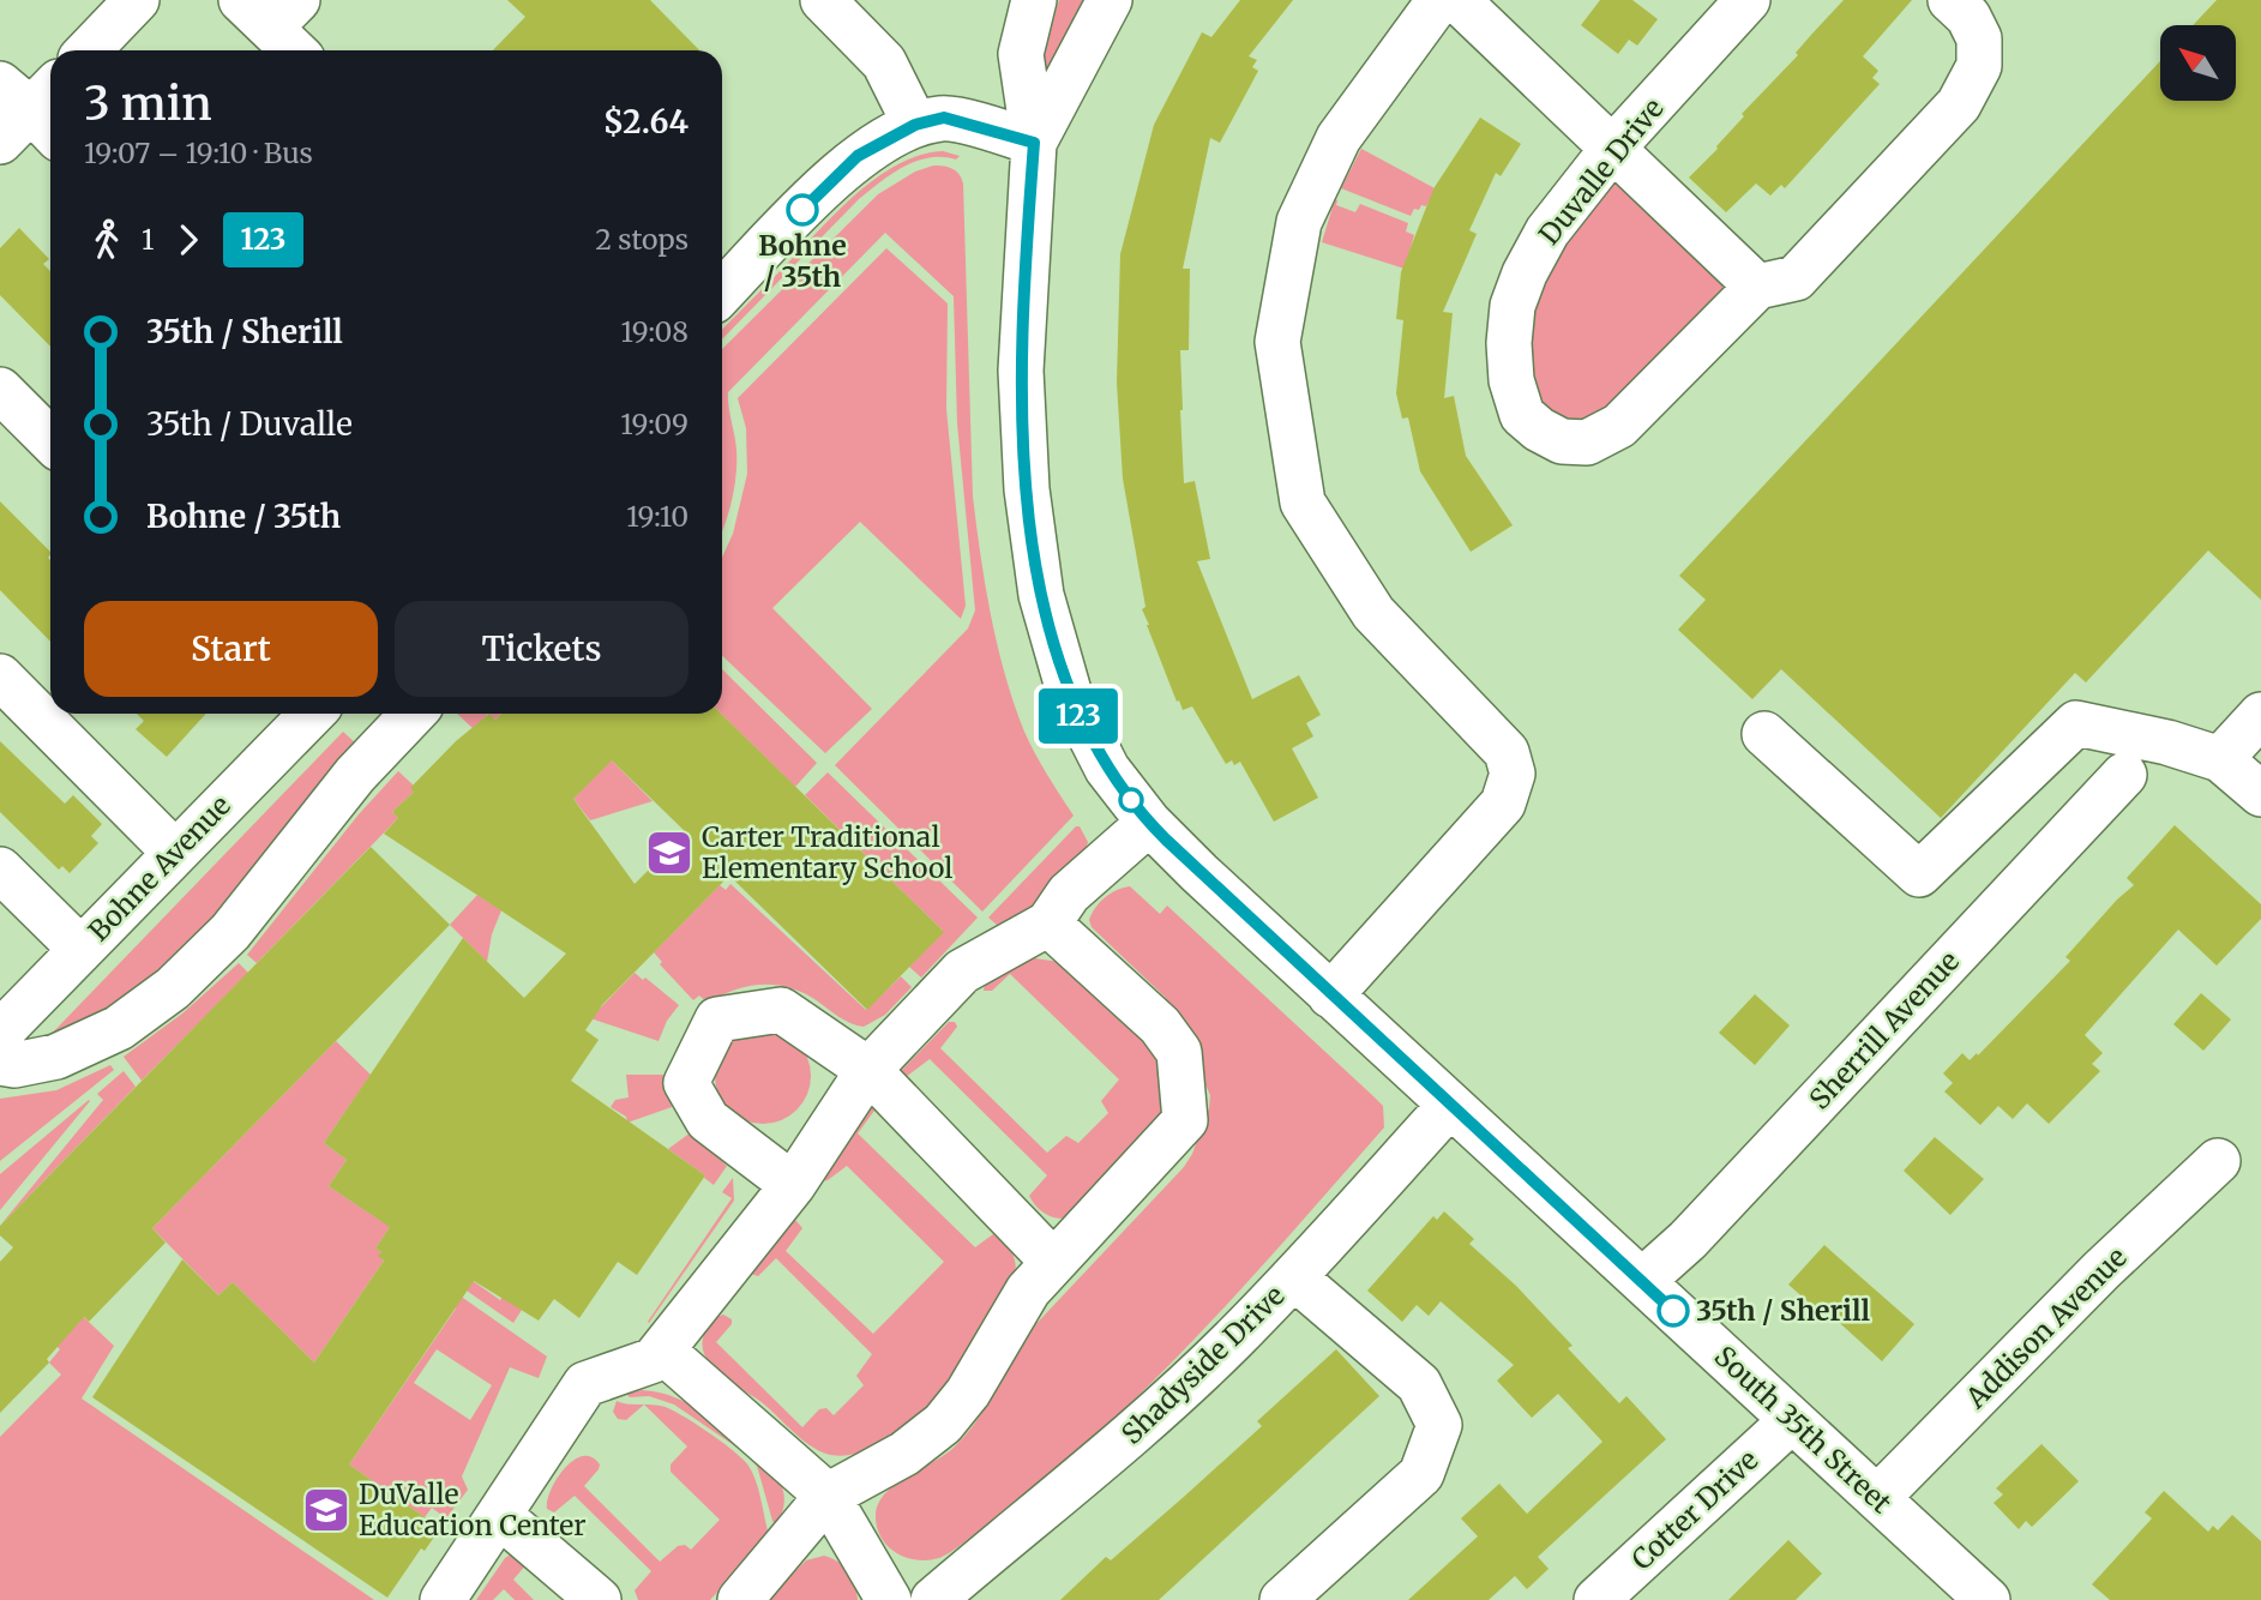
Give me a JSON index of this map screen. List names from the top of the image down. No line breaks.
{"streets":{"street":["Duvalle Drive","Bohne Avenue","Sherrill Avenue","Addison Avenue","Shadyside Drive","South 35th Street","Cotter Drive"]},"crossings":[["Sherrill Avenue","South 35th Street"],["Addison Avenue","South 35th Street"],["Shadyside Drive","South 35th Street"],["South 35th Street","Cotter Drive"]],"places":{"other":["Bohne / 35th","35th / Sherill"],"school or university":["Carter Traditional Elementary School","DuValle Education Center"]},"lines":["bus line 123"],"north":"top left","page":{"on_map":"123","heading":["3 min","19:07 – 19:10 · Bus","$2.64"],"legs":["1","123","2 stops"],"list":[{"name":"35th / Sherill","value":"19:08"},{"name":"35th / Duvalle","value":"19:09"},{"name":"Bohne / 35th","value":"19:10"}],"buttons":["Start","Tickets"]}}
